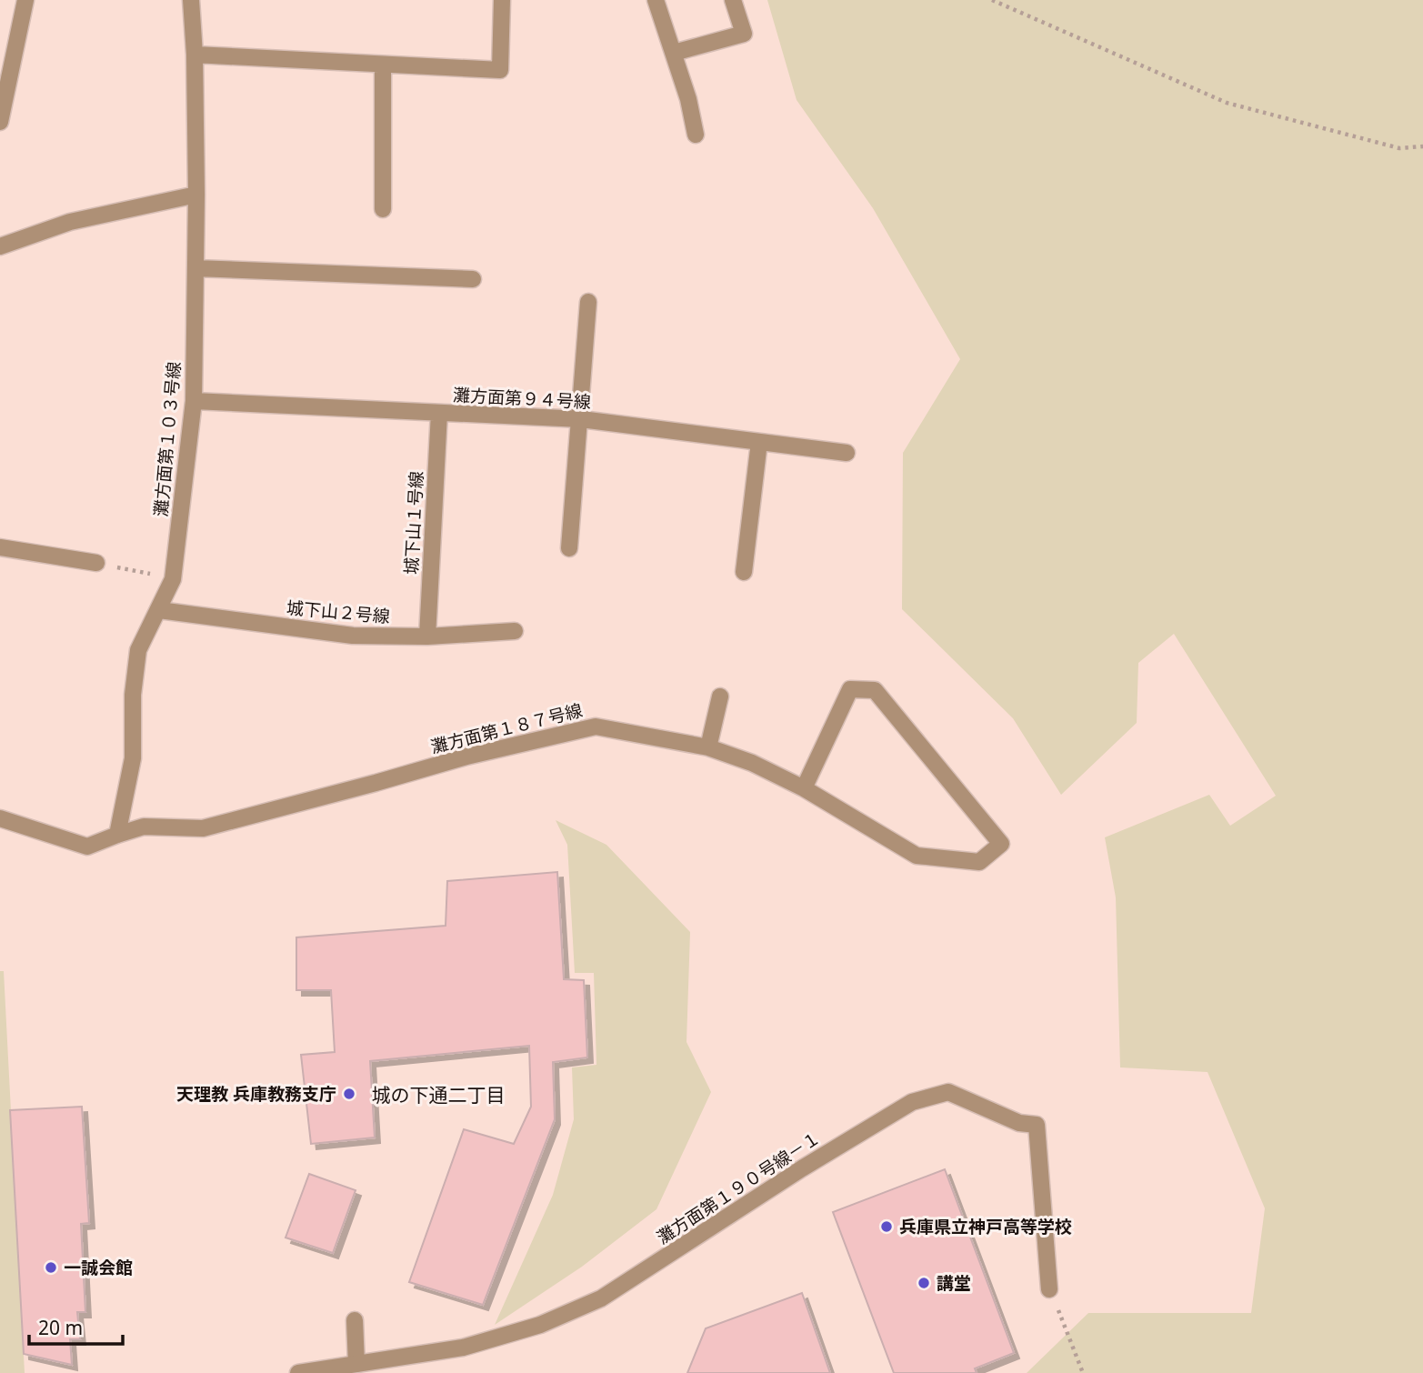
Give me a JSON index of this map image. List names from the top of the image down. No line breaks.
{"streets":{"street":["灘方面第９４号線","灘方面第１０３号線","城下山１号線","城下山２号線","灘方面第１８７号線","灘方面第１９０号線－１"]},"crossings":[["灘方面第９４号線","灘方面第１０３号線"],["灘方面第９４号線","城下山１号線"],["灘方面第１０３号線","城下山２号線"],["灘方面第１０３号線","灘方面第１８７号線"],["城下山１号線","城下山２号線"]],"districts":["城の下通二丁目"],"places":["天理教 兵庫教務支庁","兵庫県立神戸高等学校","一誠会館","講堂"],"scale_bar":"20 m"}
